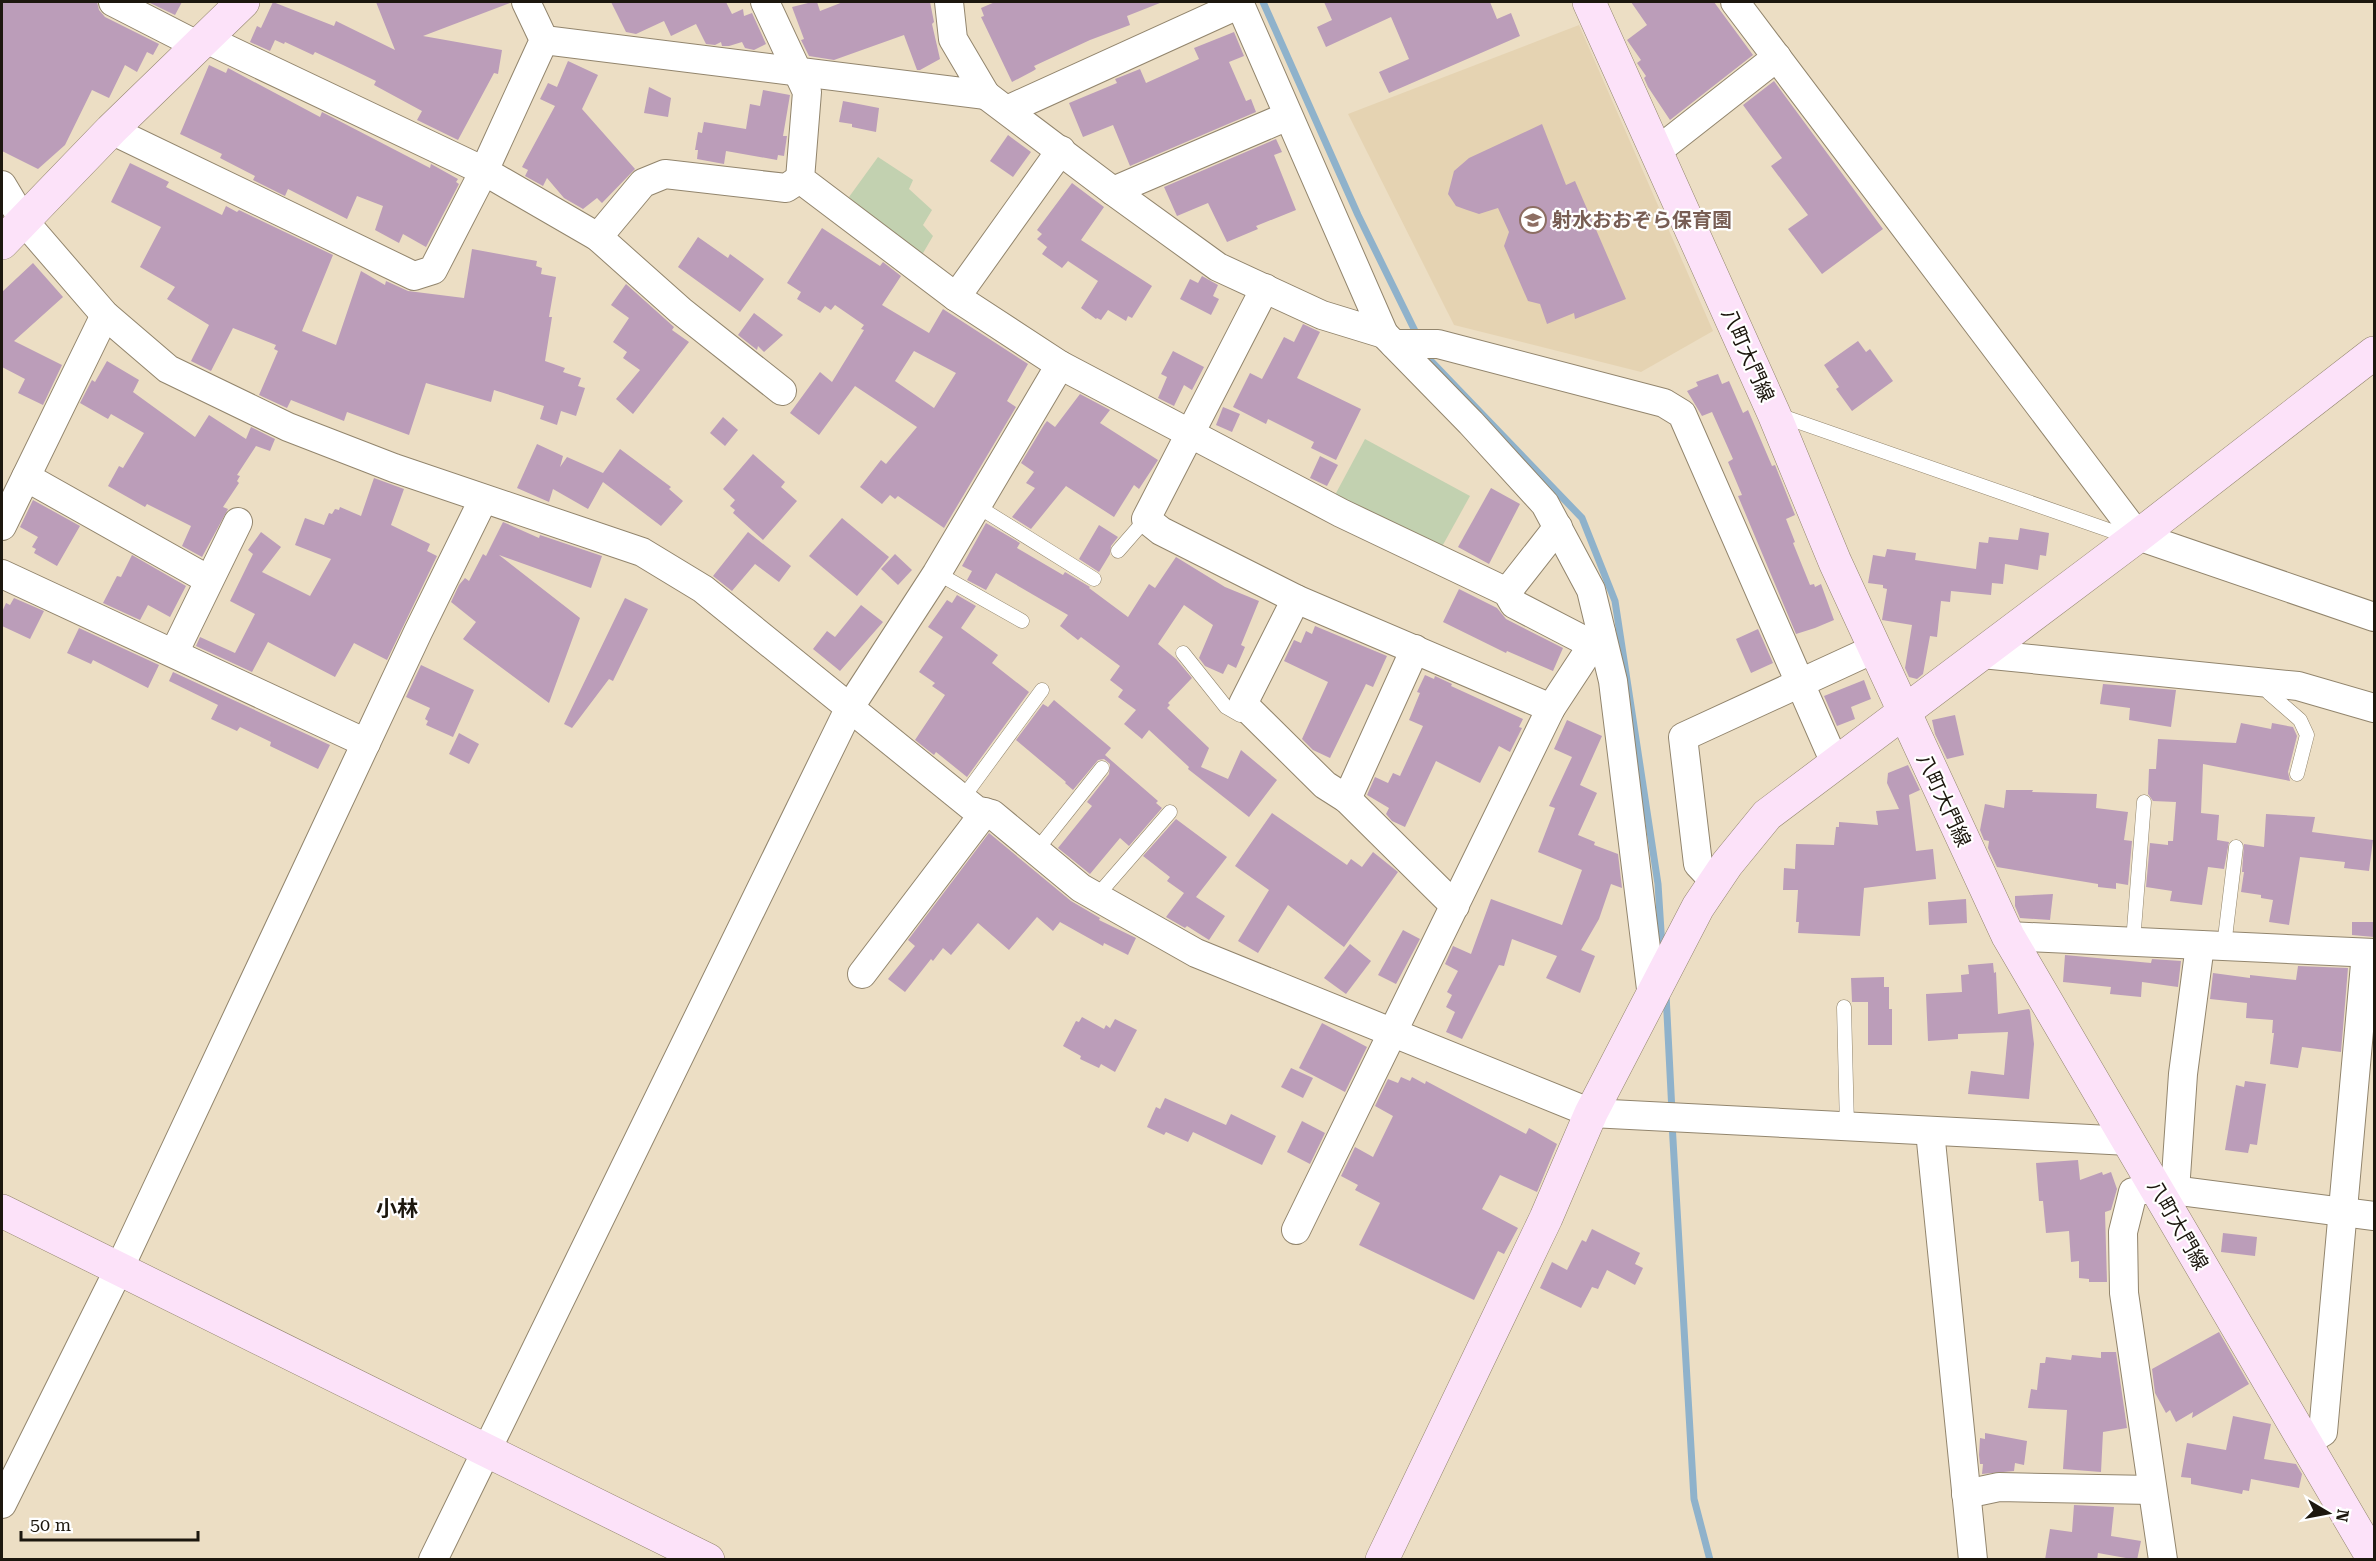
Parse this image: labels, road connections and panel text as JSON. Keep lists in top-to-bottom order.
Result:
{
  "streets": {
    "street": ["八町大門線"]
  },
  "districts": ["小林"],
  "places": {
    "school or university": ["射水おおぞら保育園"]
  },
  "scale_bar": "50 m",
  "north": "right"
}
